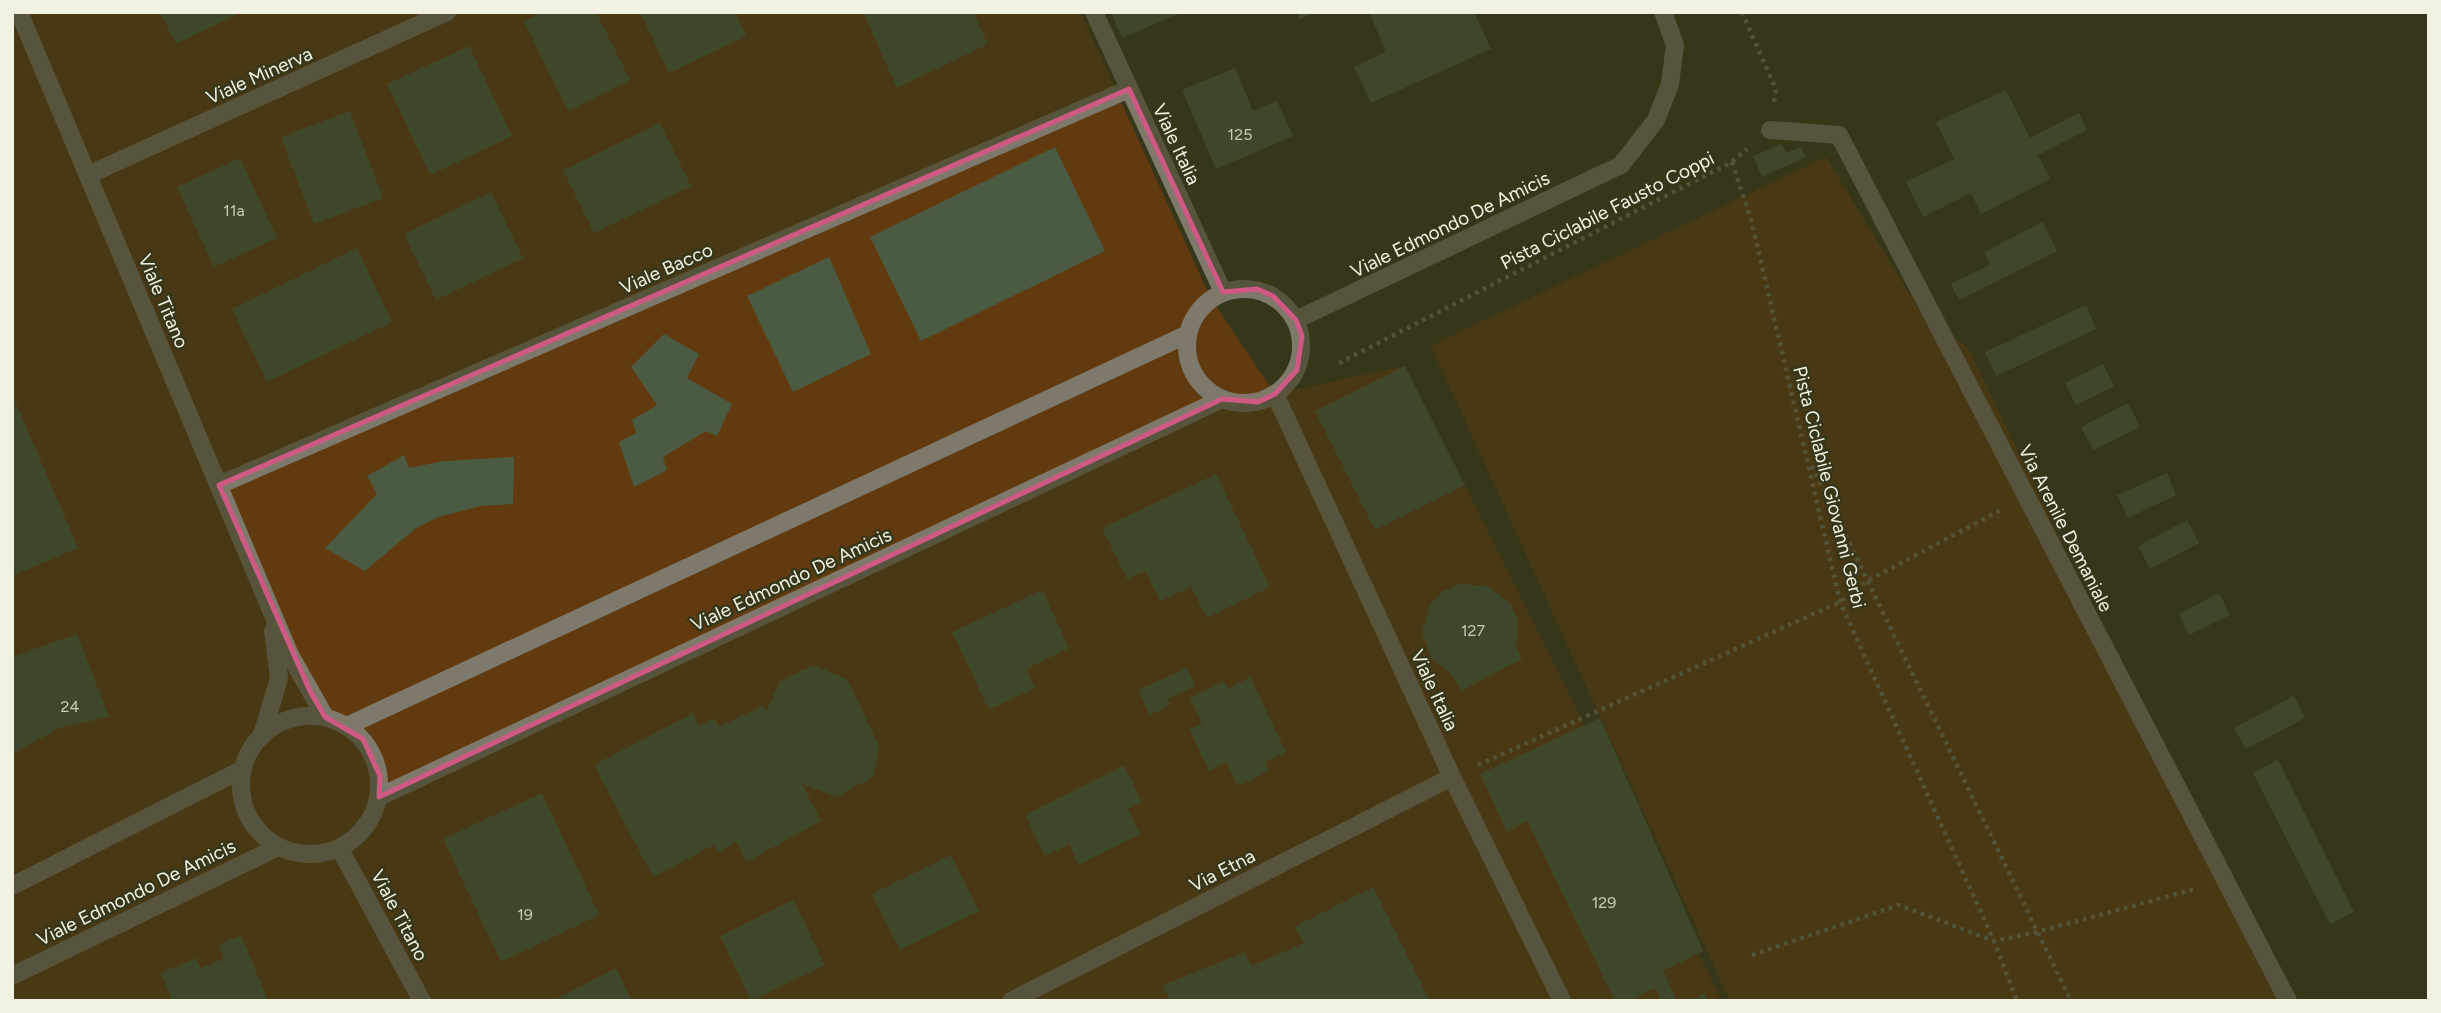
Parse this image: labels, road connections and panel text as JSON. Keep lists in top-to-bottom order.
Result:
{
  "streets": {
    "street": [
      "Viale Minerva",
      "Viale Italia",
      "Viale Edmondo De Amicis",
      "Viale Bacco",
      "Viale Titano",
      "Via Arenile Demaniale",
      "Via Etna"
    ],
    "path": ["Pista Ciclabile Fausto Coppi", "Pista Ciclabile Giovanni Gerbi"]
  },
  "crossings": [
    ["Viale Minerva", "Viale Titano"],
    ["Viale Italia", "Viale Edmondo De Amicis"],
    ["Viale Italia", "Viale Bacco"],
    ["Viale Italia", "Via Etna"],
    ["Pista Ciclabile Fausto Coppi", "Pista Ciclabile Giovanni Gerbi"],
    ["Pista Ciclabile Fausto Coppi", "Via Arenile Demaniale"],
    ["Viale Edmondo De Amicis", "Viale Titano"],
    ["Viale Bacco", "Viale Titano"]
  ],
  "house_numbers": [
    "125",
    "11a",
    "127",
    "24",
    "129",
    "19"
  ]
}
